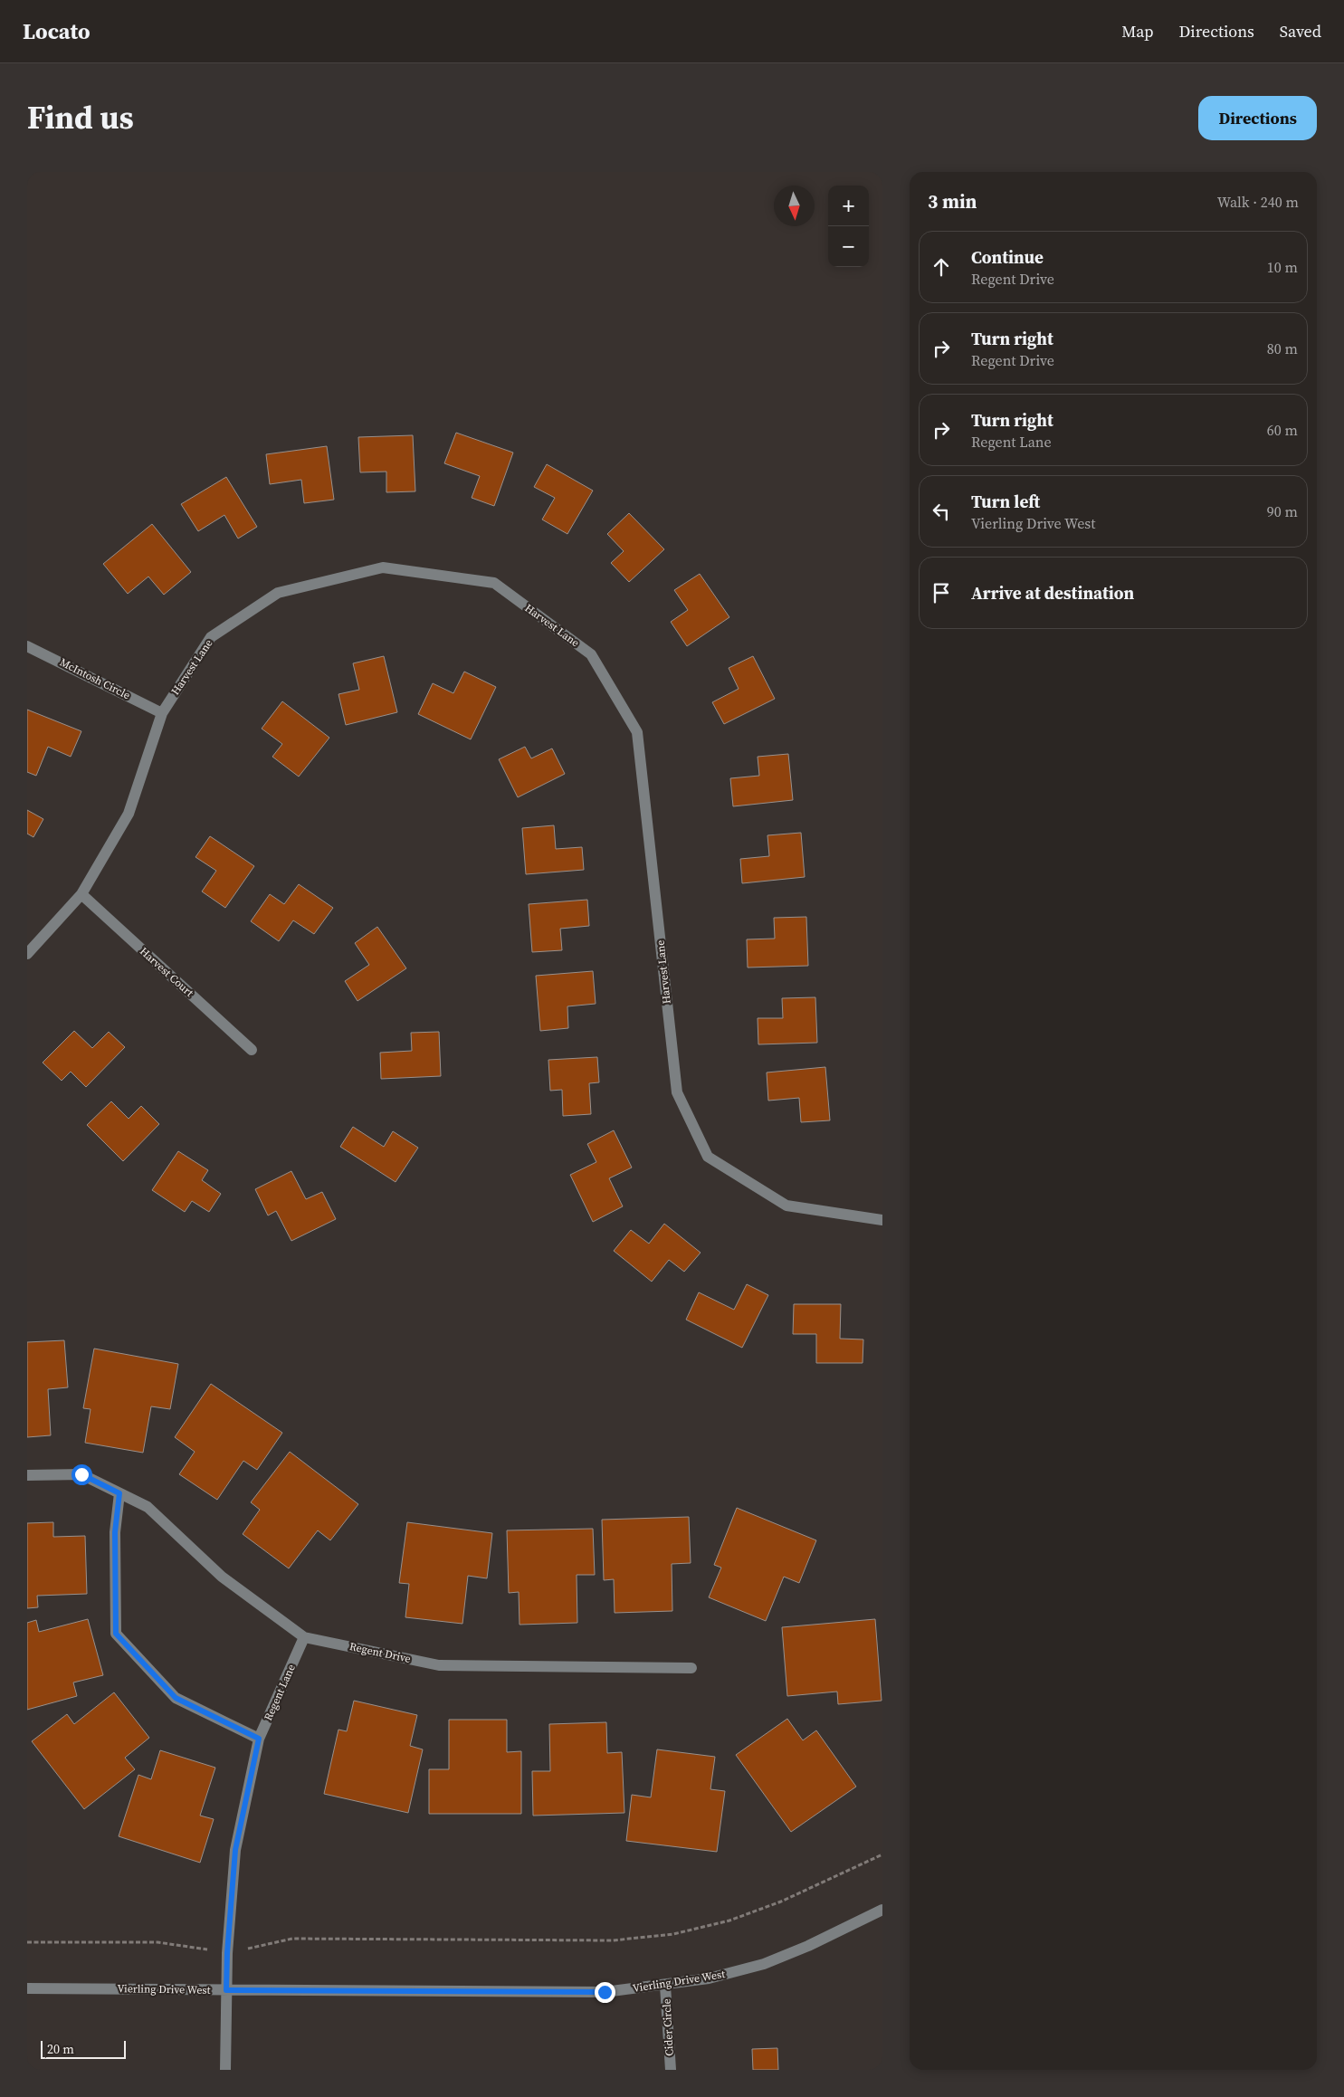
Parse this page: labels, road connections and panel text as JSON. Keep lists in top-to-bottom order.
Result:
{
  "streets": {
    "street": [
      "Harvest Lane",
      "McIntosh Circle",
      "Harvest Court",
      "Regent Drive",
      "Regent Lane",
      "Vierling Drive West",
      "Cider Circle"
    ]
  },
  "crossings": [
    ["Harvest Lane", "McIntosh Circle"],
    ["Harvest Lane", "Harvest Court"],
    ["Regent Drive", "Regent Lane"],
    ["Regent Lane", "Vierling Drive West"],
    ["Vierling Drive West", "Cider Circle"]
  ],
  "scale_bar": "20 m",
  "north": "bottom",
  "page": {
    "header": "Locato",
    "nav": ["Map", "Directions", "Saved"],
    "title": "Find us",
    "buttons": "Directions",
    "heading": ["3 min", "Walk · 240 m"],
    "map_buttons": ["+", "−"],
    "list": [
      ["Continue", "Regent Drive", "10 m"],
      ["Turn right", "Regent Drive", "80 m"],
      ["Turn right", "Regent Lane", "60 m"],
      ["Turn left", "Vierling Drive West", "90 m"],
      "Arrive at destination"
    ],
    "scale": "20 m"
  }
}
